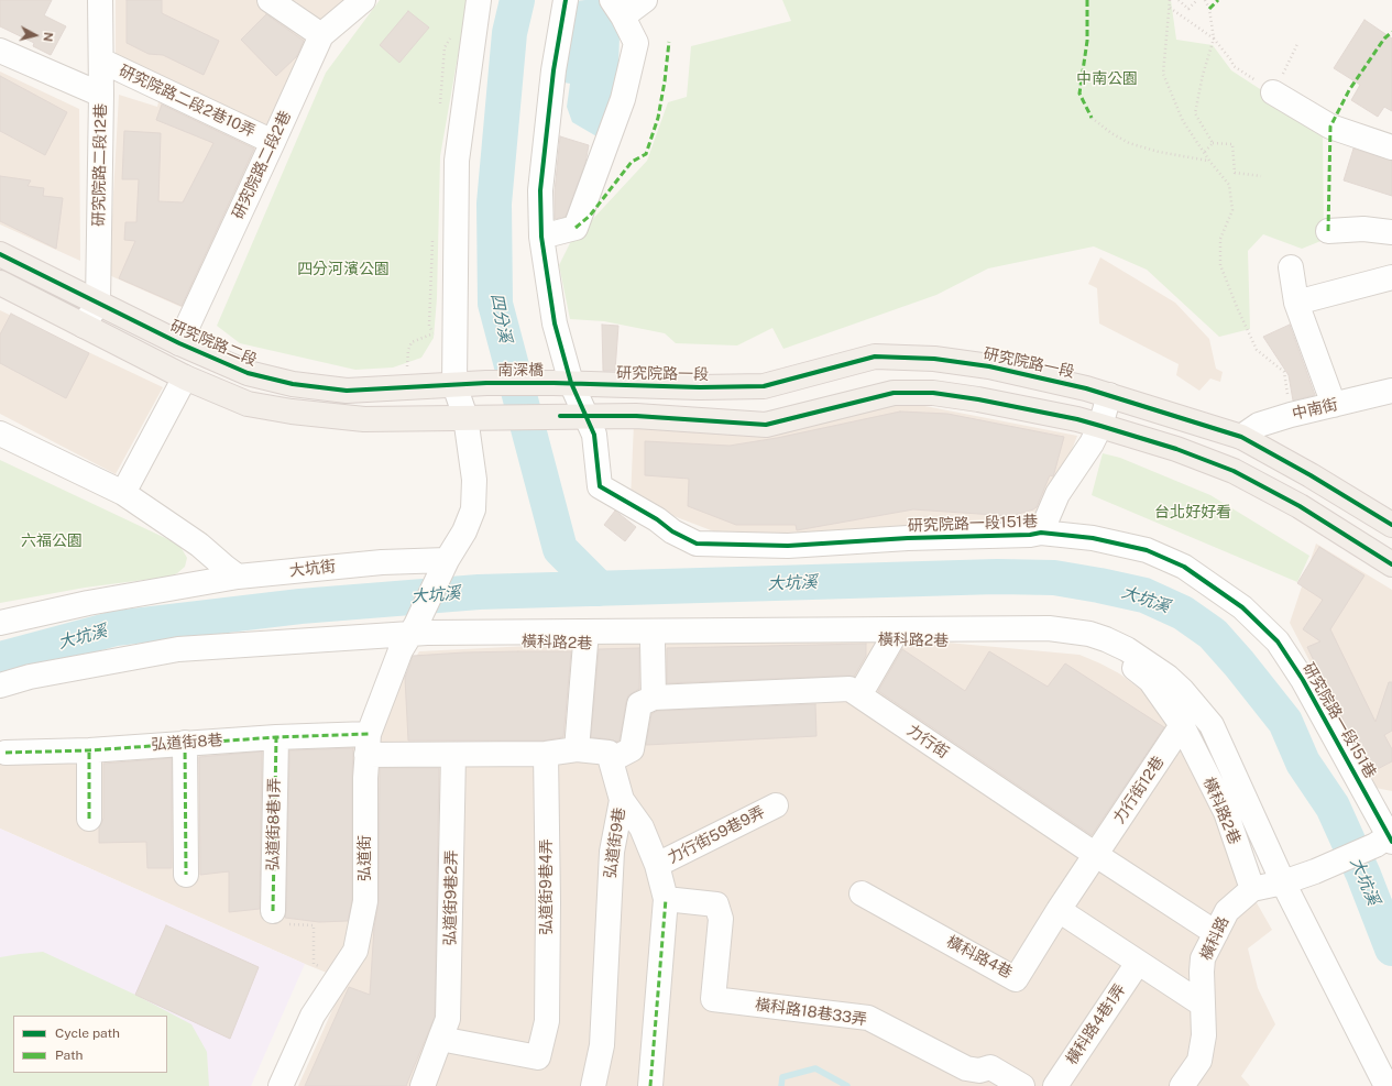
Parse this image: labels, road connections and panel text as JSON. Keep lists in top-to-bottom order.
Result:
{
  "streets": {
    "main road": ["研究院路二段", "研究院路一段", "南深橋"],
    "street": [
      "研究院路二段2巷10弄",
      "研究院路二段12巷",
      "研究院路二段2巷",
      "中南街",
      "研究院路一段151巷",
      "大坑街",
      "橫科路2巷",
      "力行街",
      "弘道街8巷",
      "力行街12巷",
      "弘道街8巷1弄",
      "力行街59巷9弄",
      "弘道街9巷",
      "弘道街",
      "弘道街9巷4弄",
      "弘道街9巷2弄",
      "橫科路",
      "橫科路4巷",
      "橫科路18巷33弄",
      "橫科路4巷1弄"
    ]
  },
  "crossings": [
    ["研究院路二段2巷10弄", "研究院路二段12巷"],
    ["研究院路二段2巷10弄", "研究院路二段2巷"],
    ["研究院路二段12巷", "研究院路二段"],
    ["研究院路二段2巷", "研究院路二段"],
    ["研究院路二段", "南深橋"],
    ["研究院路一段", "南深橋"],
    ["研究院路一段", "中南街"],
    ["研究院路一段151巷", "橫科路"],
    ["大坑街", "弘道街"],
    ["橫科路2巷", "力行街12巷"],
    ["橫科路2巷", "弘道街"],
    ["橫科路2巷", "橫科路"],
    ["力行街", "力行街12巷"],
    ["力行街", "橫科路"],
    ["弘道街8巷", "弘道街8巷1弄"],
    ["弘道街8巷", "弘道街"],
    ["力行街12巷", "橫科路4巷"],
    ["弘道街9巷4弄", "弘道街9巷2弄"]
  ],
  "water": ["四分溪", "大坑溪"],
  "parks": [
    "中南公園",
    "四分河濱公園",
    "台北好好看",
    "六福公園"
  ],
  "legend": ["Cycle path", "Path"],
  "north": "right"
}
